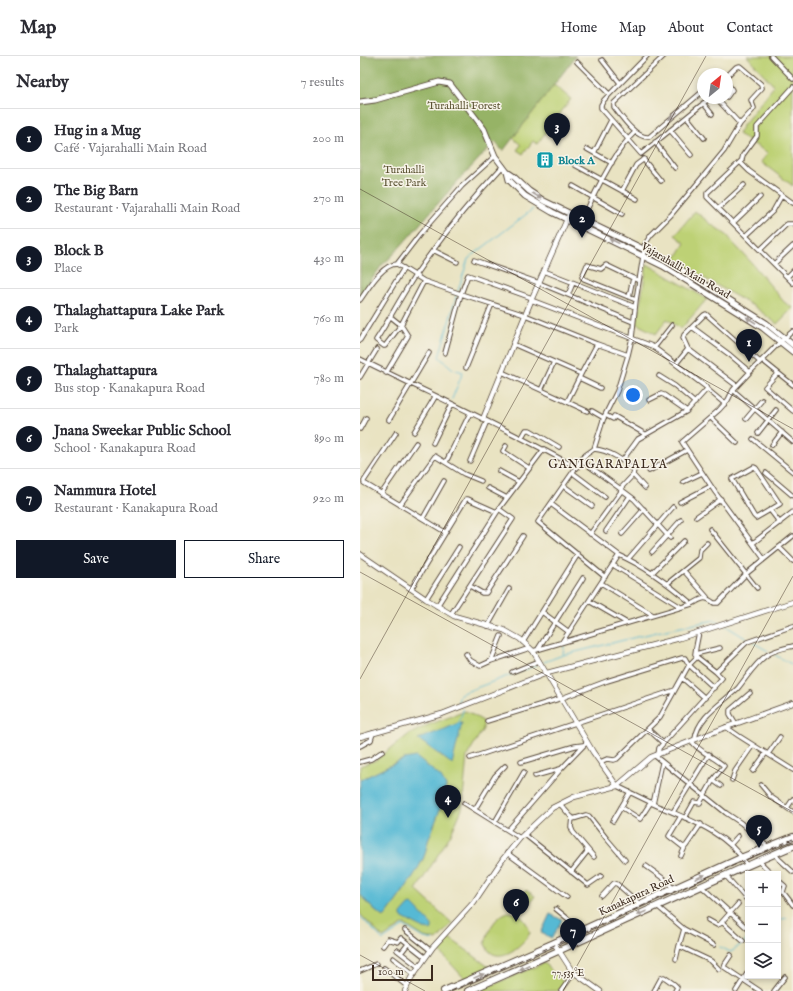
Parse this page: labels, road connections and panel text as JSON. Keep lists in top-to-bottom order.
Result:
{
  "streets": {
    "highway": ["Kanakapura Road"],
    "main road": ["Vajarahalli Main Road"]
  },
  "districts": ["GANIGARAPALYA"],
  "parks": ["Turahalli Forest", "Turahalli Tree Park"],
  "places": {
    "building": ["Block A"]
  },
  "scale_bar": "100 m",
  "north": "top right",
  "page": {
    "header": "Map",
    "nav": [
      "Home",
      "Map",
      "About",
      "Contact"
    ],
    "heading": ["Nearby", "7 results"],
    "list": [
      {
        "mark": "1",
        "name": "Hug in a Mug",
        "note": "Café · Vajarahalli Main Road",
        "value": "200 m"
      },
      {
        "mark": "2",
        "name": "The Big Barn",
        "note": "Restaurant · Vajarahalli Main Road",
        "value": "270 m"
      },
      {
        "mark": "3",
        "name": "Block B",
        "note": "Place",
        "value": "430 m"
      },
      {
        "mark": "4",
        "name": "Thalaghattapura Lake Park",
        "note": "Park",
        "value": "760 m"
      },
      {
        "mark": "5",
        "name": "Thalaghattapura",
        "note": "Bus stop · Kanakapura Road",
        "value": "780 m"
      },
      {
        "mark": "6",
        "name": "Jnana Sweekar Public School",
        "note": "School · Kanakapura Road",
        "value": "890 m"
      },
      {
        "mark": "7",
        "name": "Nammura Hotel",
        "note": "Restaurant · Kanakapura Road",
        "value": "920 m"
      }
    ],
    "pins": [
      "3",
      "2",
      "1",
      "4",
      "5",
      "6",
      "7"
    ],
    "buttons": ["Save", "Share"],
    "map_buttons": ["+", "−"],
    "scale": "100 m"
  },
  "coordinates": ["77.535°E"]
}
